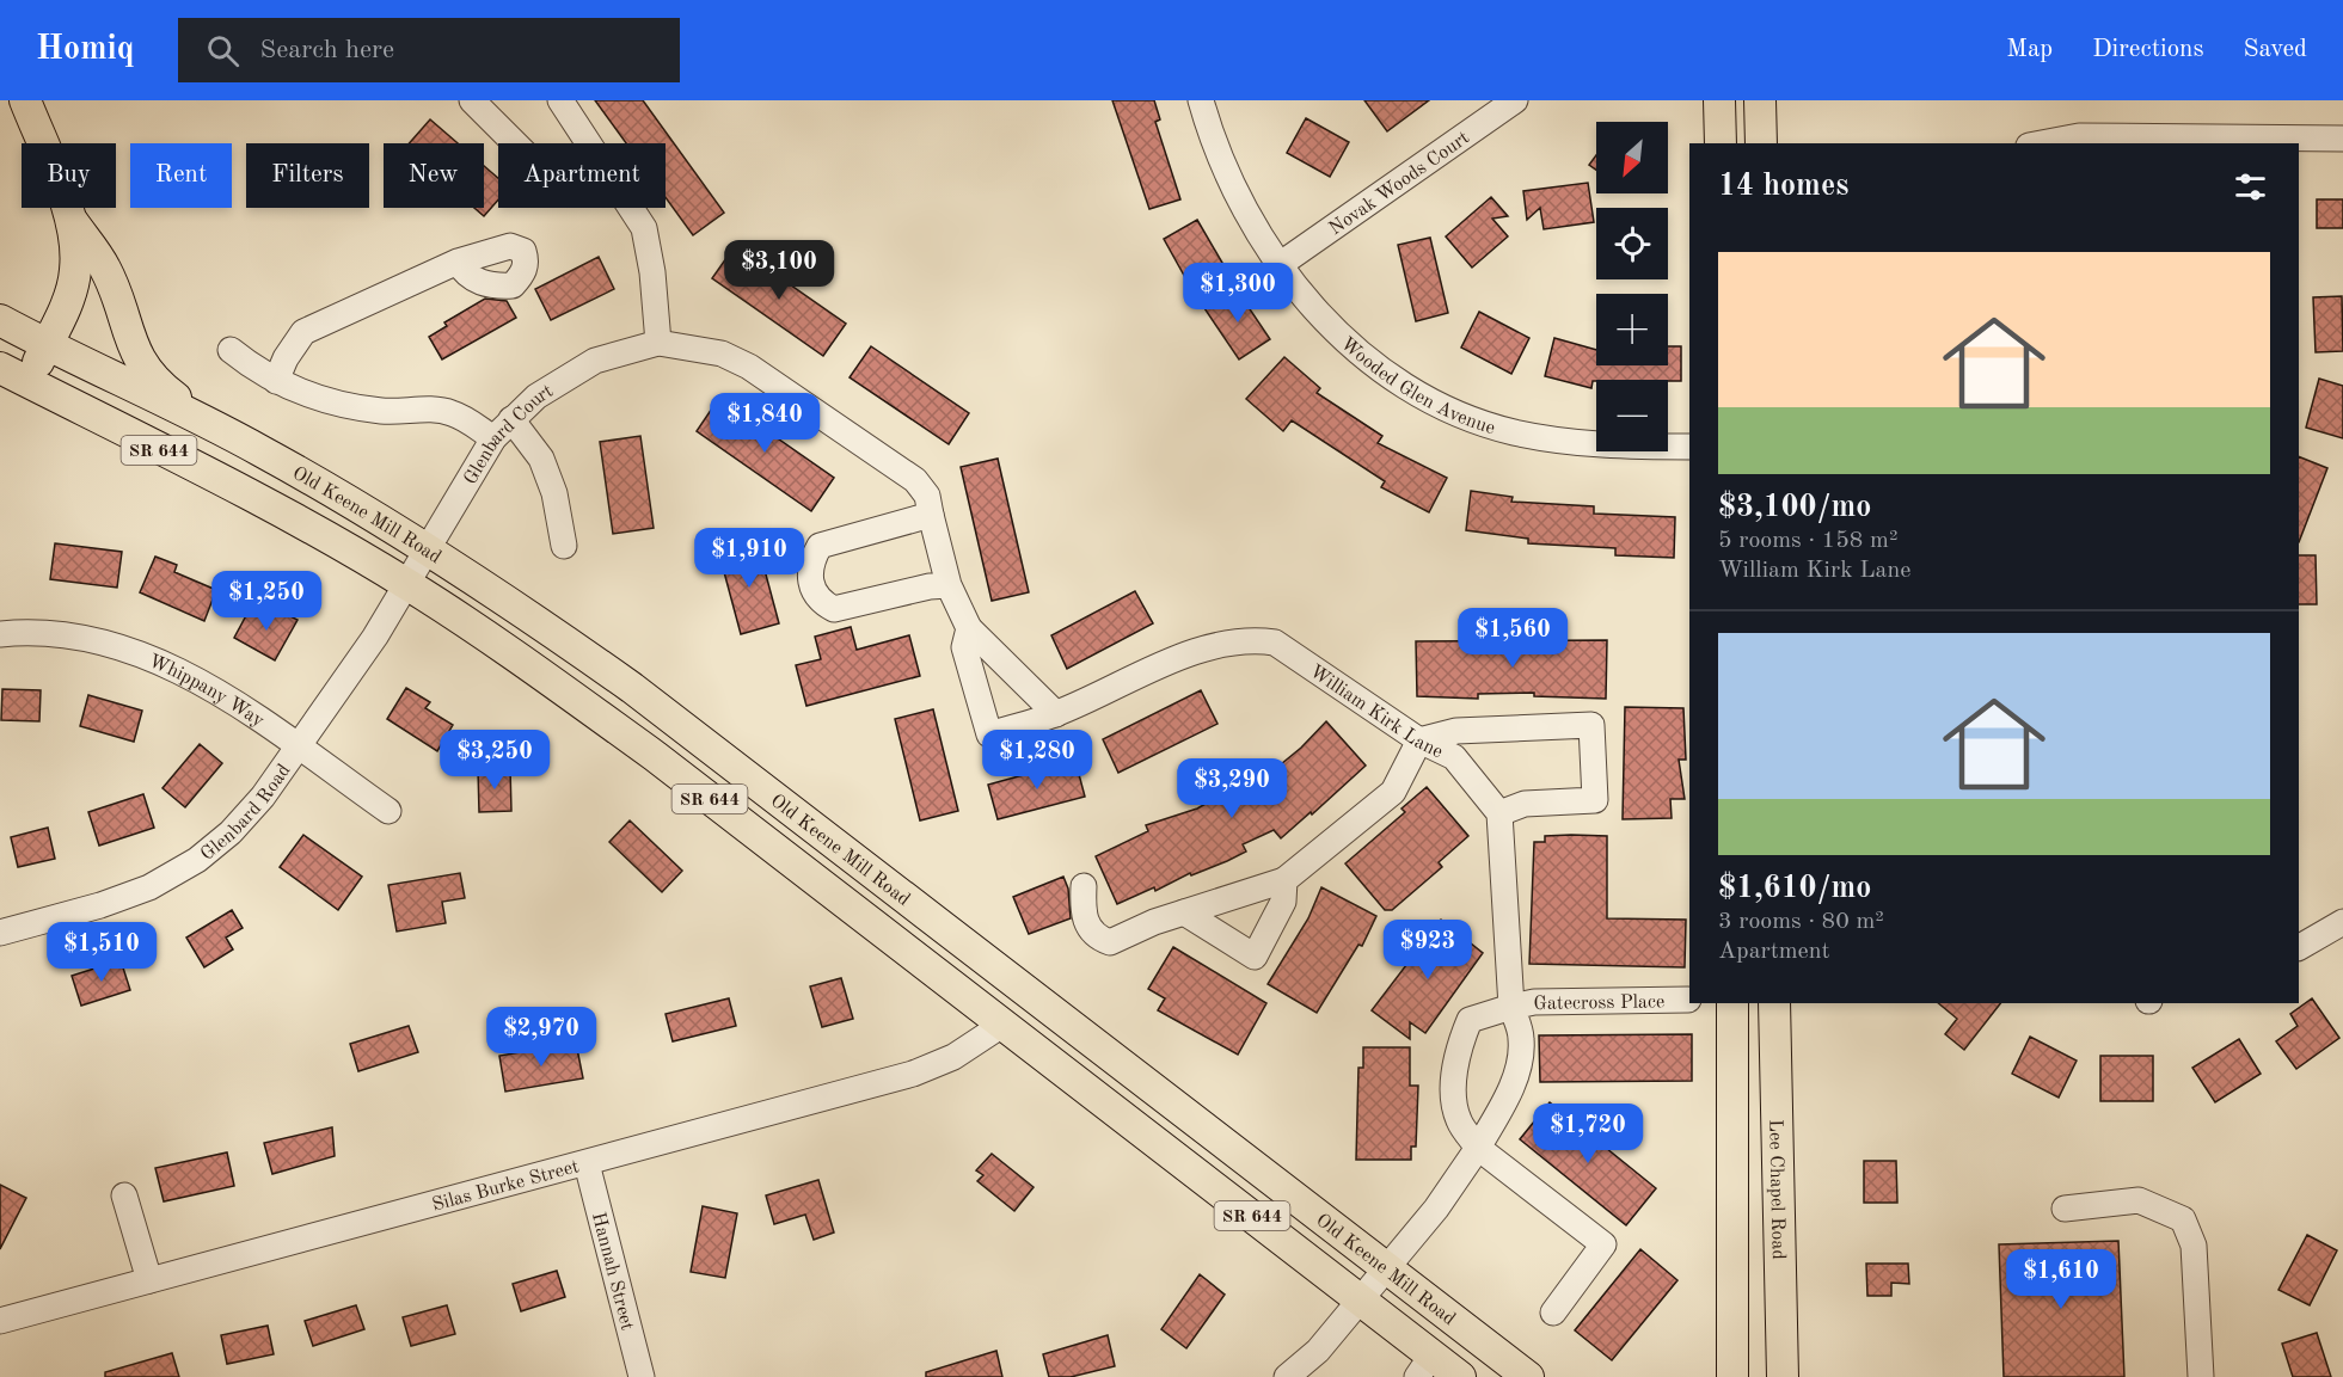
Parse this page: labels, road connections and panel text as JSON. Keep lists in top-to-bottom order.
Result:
{
  "streets": {
    "main road": ["SR 644", "Old Keene Mill Road", "Lee Chapel Road"],
    "street": [
      "Novak Woods Court",
      "Wooded Glen Avenue",
      "Glenbard Court",
      "Whippany Way",
      "William Kirk Lane",
      "Glenbard Road",
      "Gatecross Place",
      "Silas Burke Street",
      "Hannah Street"
    ]
  },
  "crossings": [
    ["Novak Woods Court", "Wooded Glen Avenue"],
    ["Glenbard Court", "Old Keene Mill Road"],
    ["Glenbard Court", "William Kirk Lane"],
    ["Glenbard Court", "Glenbard Road"],
    ["Old Keene Mill Road", "Glenbard Road"],
    ["Old Keene Mill Road", "Silas Burke Street"],
    ["Whippany Way", "Glenbard Road"],
    ["Silas Burke Street", "Hannah Street"]
  ],
  "north": "bottom left",
  "page": {
    "header": "Homiq",
    "search": "Search here",
    "nav": ["Map", "Directions", "Saved"],
    "map_buttons": ["+", "−"],
    "chip": [
      "Buy",
      "Rent",
      "Filters",
      "New",
      "Apartment"
    ],
    "heading": "14 homes",
    "list": [
      {
        "name": "$3,100/mo",
        "note": "5 rooms · 158 m² · William Kirk Lane"
      },
      {
        "name": "$1,610/mo",
        "note": "3 rooms · 80 m² · Apartment"
      }
    ],
    "price": [
      "$3,100",
      "$1,300",
      "$1,840",
      "$1,910",
      "$1,250",
      "$1,560",
      "$3,250",
      "$1,280",
      "$3,290",
      "$923",
      "$1,510",
      "$2,970",
      "$1,720",
      "$1,610"
    ]
  }
}
